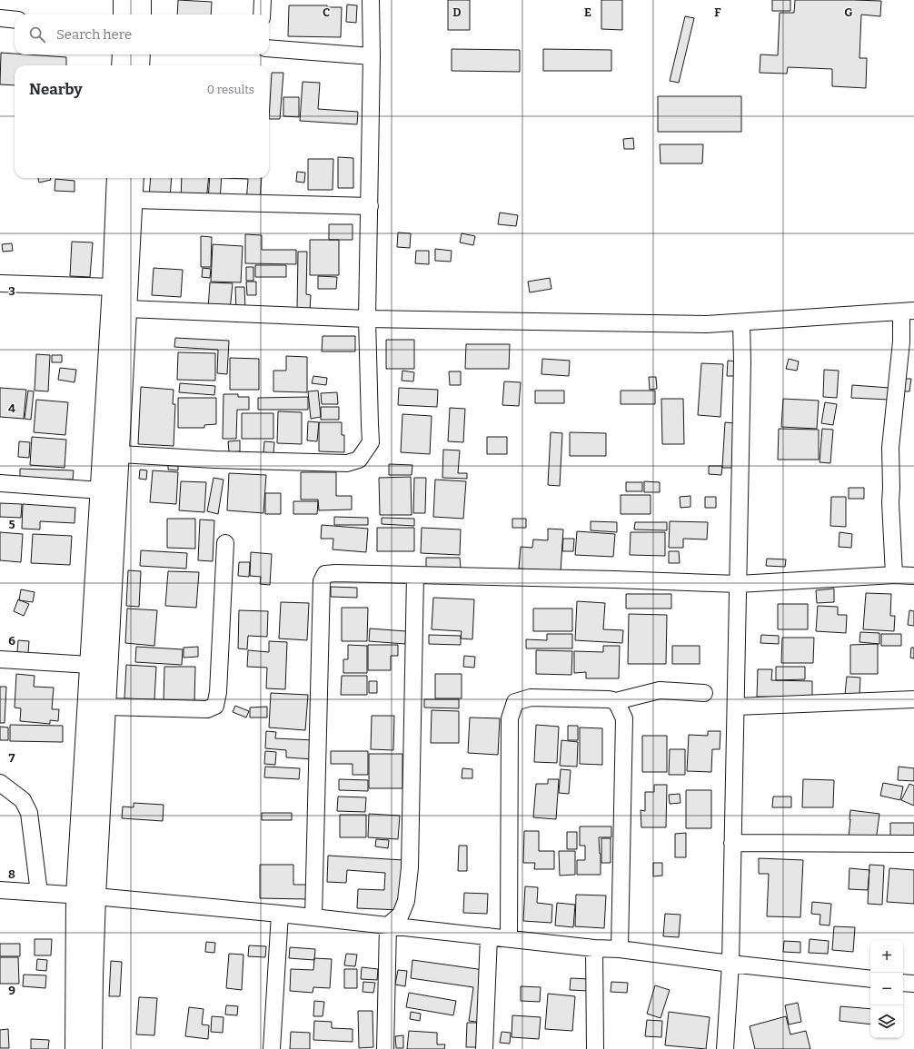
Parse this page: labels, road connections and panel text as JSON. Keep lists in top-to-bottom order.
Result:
{
  "page": {
    "search": "Search here",
    "heading": ["Nearby", "0 results"],
    "map_buttons": ["+", "−"]
  },
  "grid": {
    "columns": [
      "C",
      "D",
      "E",
      "F",
      "G"
    ],
    "rows": [
      "3",
      "4",
      "5",
      "6",
      "7",
      "8",
      "9"
    ]
  }
}
